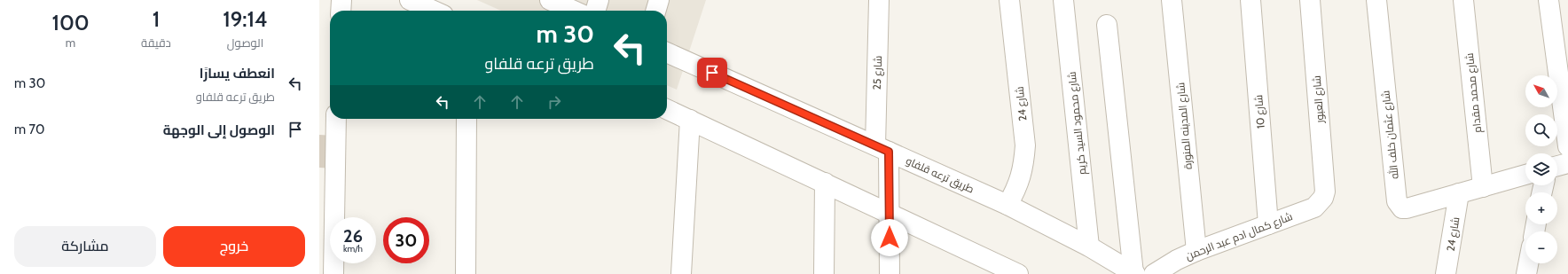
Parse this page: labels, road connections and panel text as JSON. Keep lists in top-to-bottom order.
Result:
{
  "streets": {
    "street": [
      "شارع 25",
      "شارع محمد مقدام",
      "شارع العبور",
      "شارع 24",
      "شارع 10",
      "شارع محمود السيد كريم",
      "شارع المدينه المنورة",
      "شارع عثمان خلف الله",
      "طريق ترعه قلفاو",
      "شارع كمال ادم عبد الرحمن"
    ]
  },
  "crossings": [
    ["شارع 25", "طريق ترعه قلفاو"],
    ["شارع العبور", "شارع كمال ادم عبد الرحمن"],
    ["شارع 24", "شارع عثمان خلف الله"],
    ["شارع 24", "طريق ترعه قلفاو"],
    ["شارع 10", "شارع كمال ادم عبد الرحمن"],
    ["شارع محمود السيد كريم", "طريق ترعه قلفاو"],
    ["شارع المدينه المنورة", "شارع كمال ادم عبد الرحمن"]
  ],
  "north": "top left",
  "page": {
    "eta": [
      "19:14",
      "الوصول",
      "1",
      "دقيقة",
      "100",
      "m"
    ],
    "turn": ["30 m", "طريق ترعه قلفاو"],
    "list": [
      {
        "name": "انعطف يسارًا",
        "note": "طريق ترعه قلفاو",
        "value": "30 m"
      },
      {
        "name": "الوصول إلى الوجهة",
        "value": "70 m"
      }
    ],
    "map_buttons": ["+", "−"],
    "speed": "26 km/h",
    "limit": "30",
    "buttons": ["خروج", "مشاركة"]
  }
}
